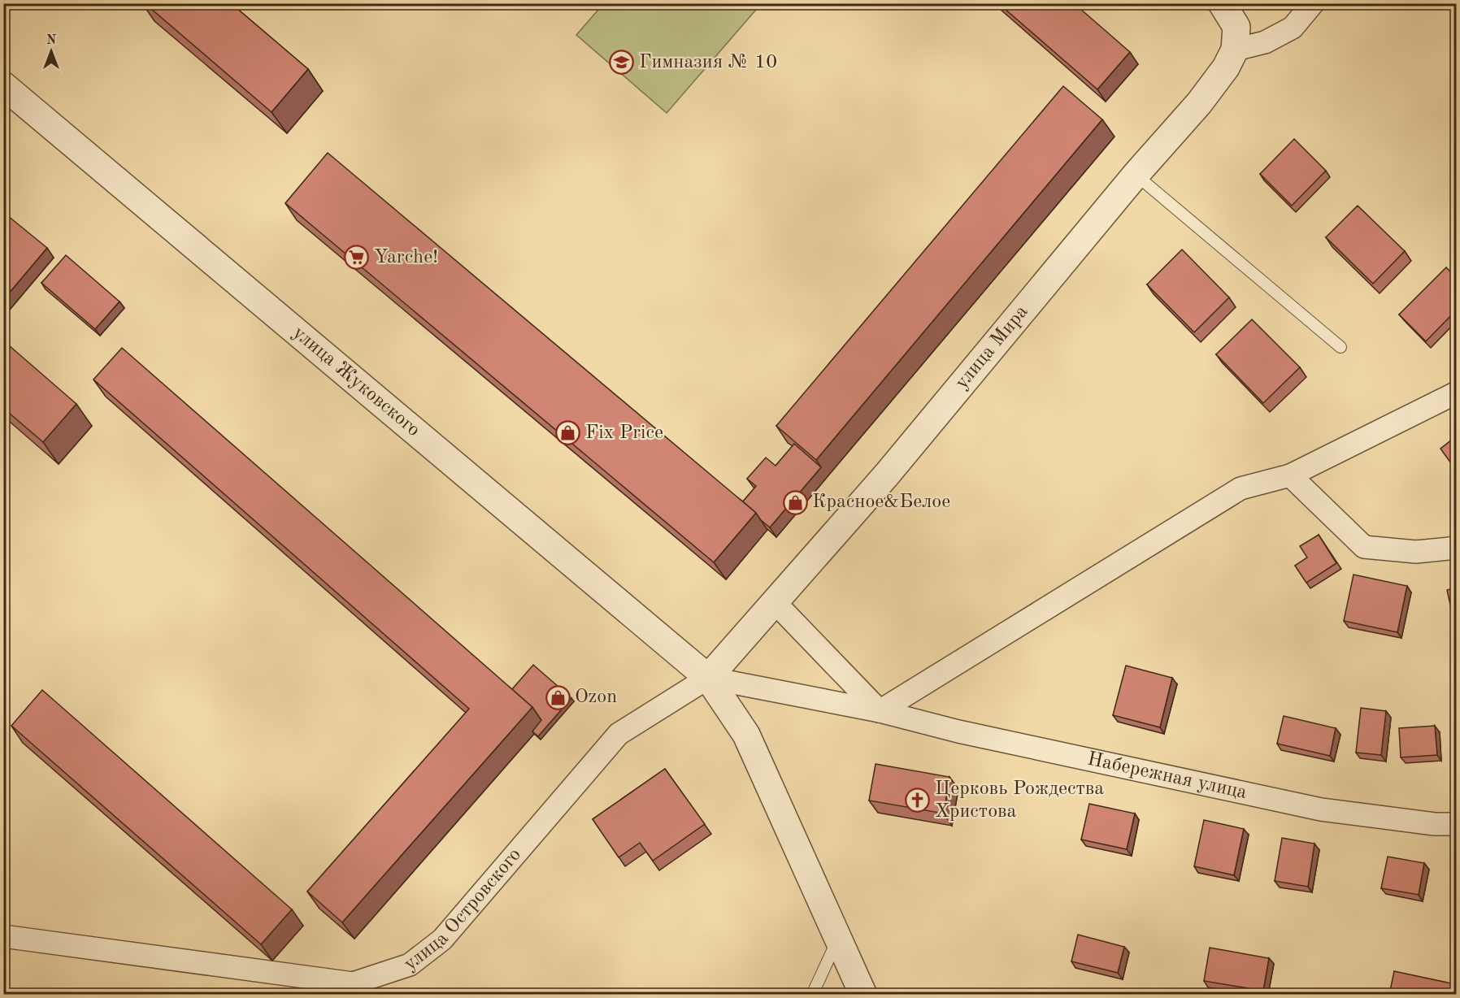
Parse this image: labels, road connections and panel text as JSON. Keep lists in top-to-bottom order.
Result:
{
  "streets": {
    "street": [
      "улица Мира",
      "улица Жуковского",
      "Набережная улица",
      "улица Островского"
    ]
  },
  "crossings": [
    ["улица Мира", "улица Жуковского"],
    ["улица Мира", "Набережная улица"],
    ["улица Мира", "улица Островского"],
    ["улица Жуковского", "Набережная улица"],
    ["улица Жуковского", "улица Островского"],
    ["Набережная улица", "улица Островского"]
  ],
  "places": {
    "school or university": ["Гимназия № 10"],
    "supermarket": ["Yarche!"],
    "shop": ["Fix Price", "Красное&Белое", "Ozon"],
    "church": ["Церковь Рождества Христова"]
  },
  "north": "top"
}
